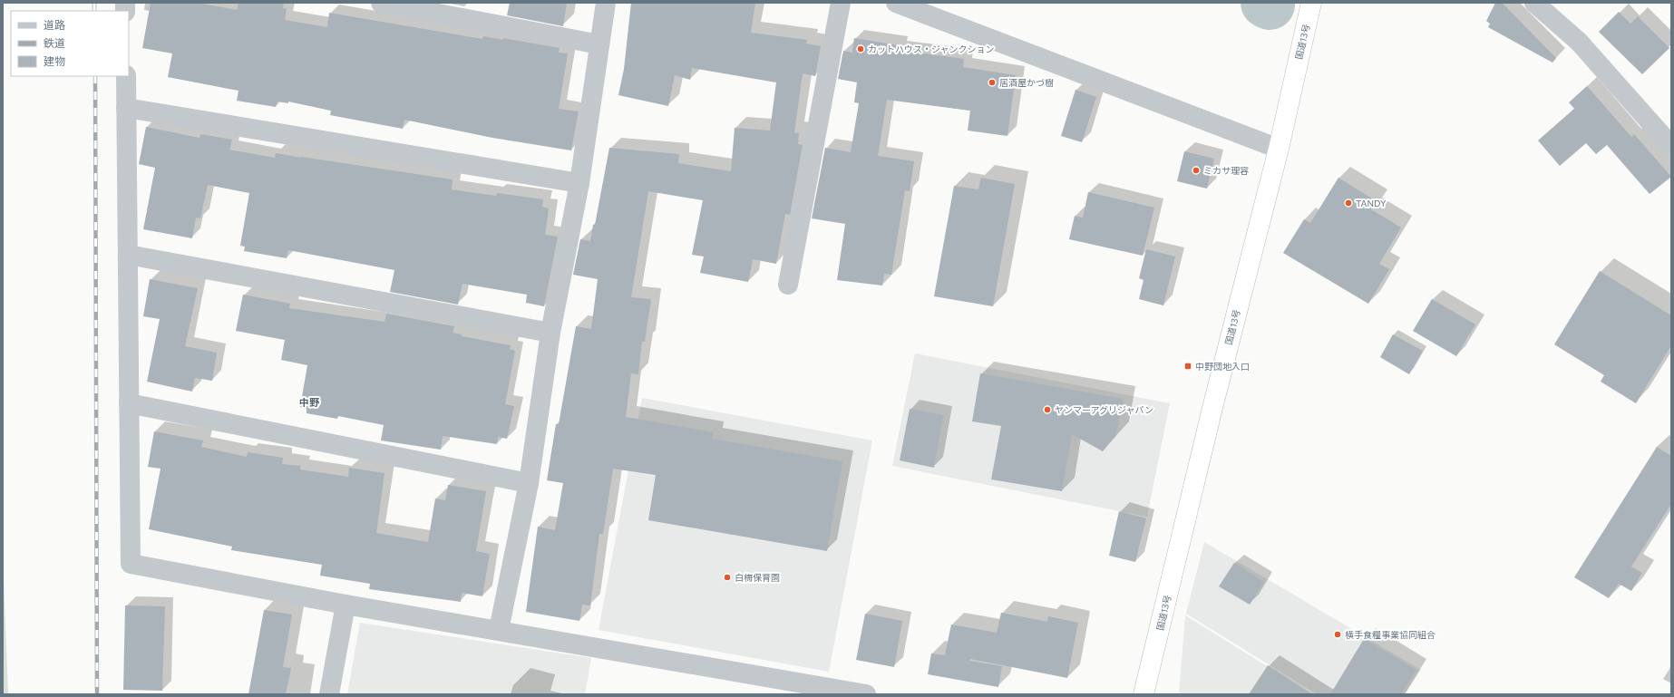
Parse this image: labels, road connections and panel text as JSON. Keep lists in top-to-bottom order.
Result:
{
  "streets": {
    "highway": ["国道13号"]
  },
  "districts": ["中野"],
  "places": {
    "other": [
      "カットハウス・ジャンクション",
      "居酒屋かづ樹",
      "ミカサ理容",
      "TANDY",
      "ヤンマーアグリジャパン",
      "白梅保育園",
      "横手食糧事業協同組合"
    ],
    "transit": ["中野団地入口"]
  },
  "legend": ["道路", "鉄道", "建物"]
}
